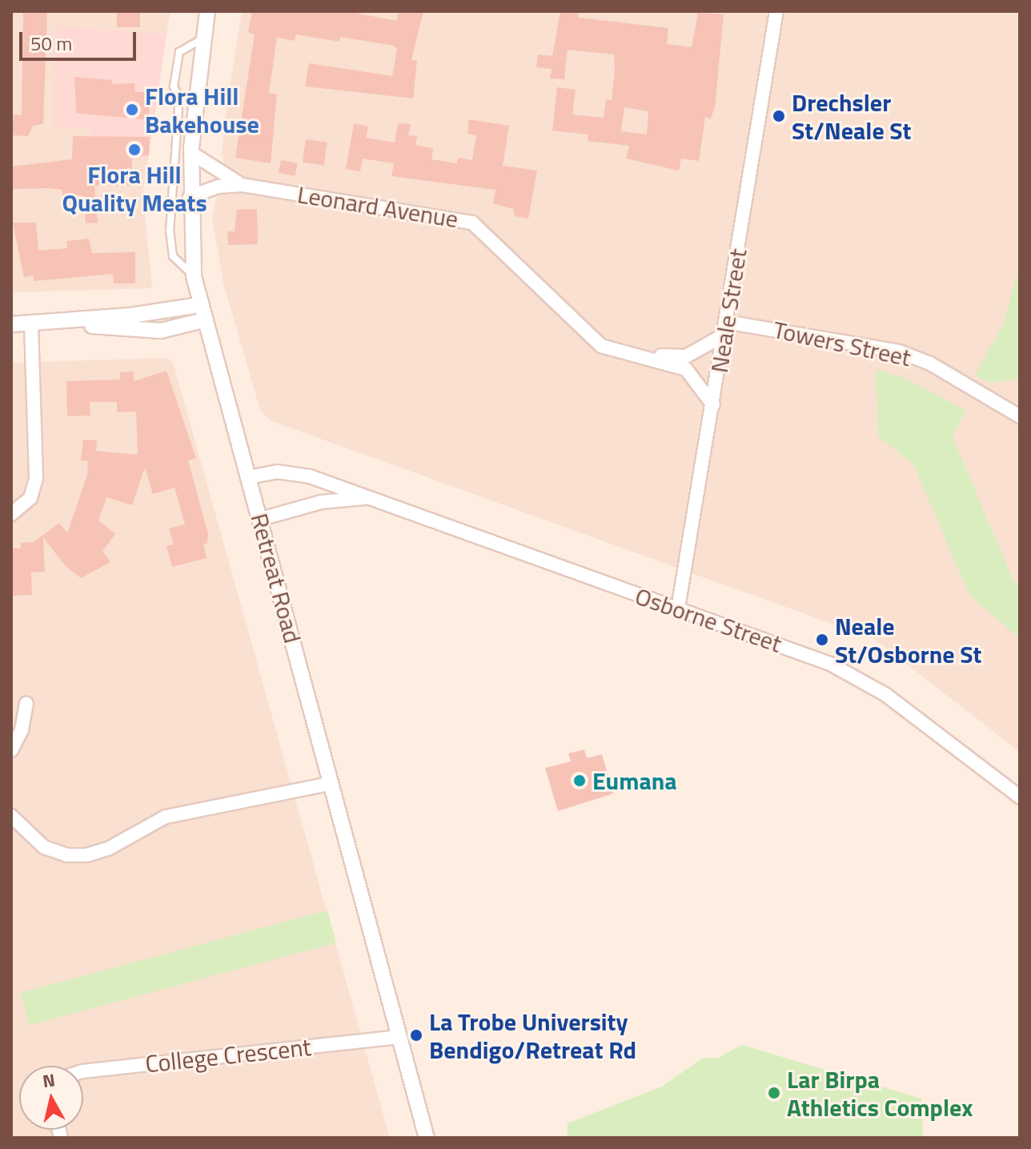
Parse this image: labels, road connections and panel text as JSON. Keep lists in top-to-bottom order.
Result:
{
  "streets": {
    "street": [
      "Leonard Avenue",
      "Neale Street",
      "Towers Street",
      "Retreat Road",
      "Osborne Street",
      "College Crescent"
    ]
  },
  "crossings": [
    ["Leonard Avenue", "Neale Street"],
    ["Leonard Avenue", "Towers Street"],
    ["Leonard Avenue", "Retreat Road"],
    ["Neale Street", "Towers Street"],
    ["Neale Street", "Osborne Street"],
    ["Retreat Road", "Osborne Street"],
    ["Retreat Road", "College Crescent"]
  ],
  "places": [
    "Flora Hill Bakehouse",
    "Drechsler St/Neale St",
    "Flora Hill Quality Meats",
    "Neale St/Osborne St",
    "Eumana",
    "La Trobe University Bendigo/Retreat Rd",
    "Lar Birpa Athletics Complex"
  ],
  "scale_bar": "50 m",
  "north": "top"
}
